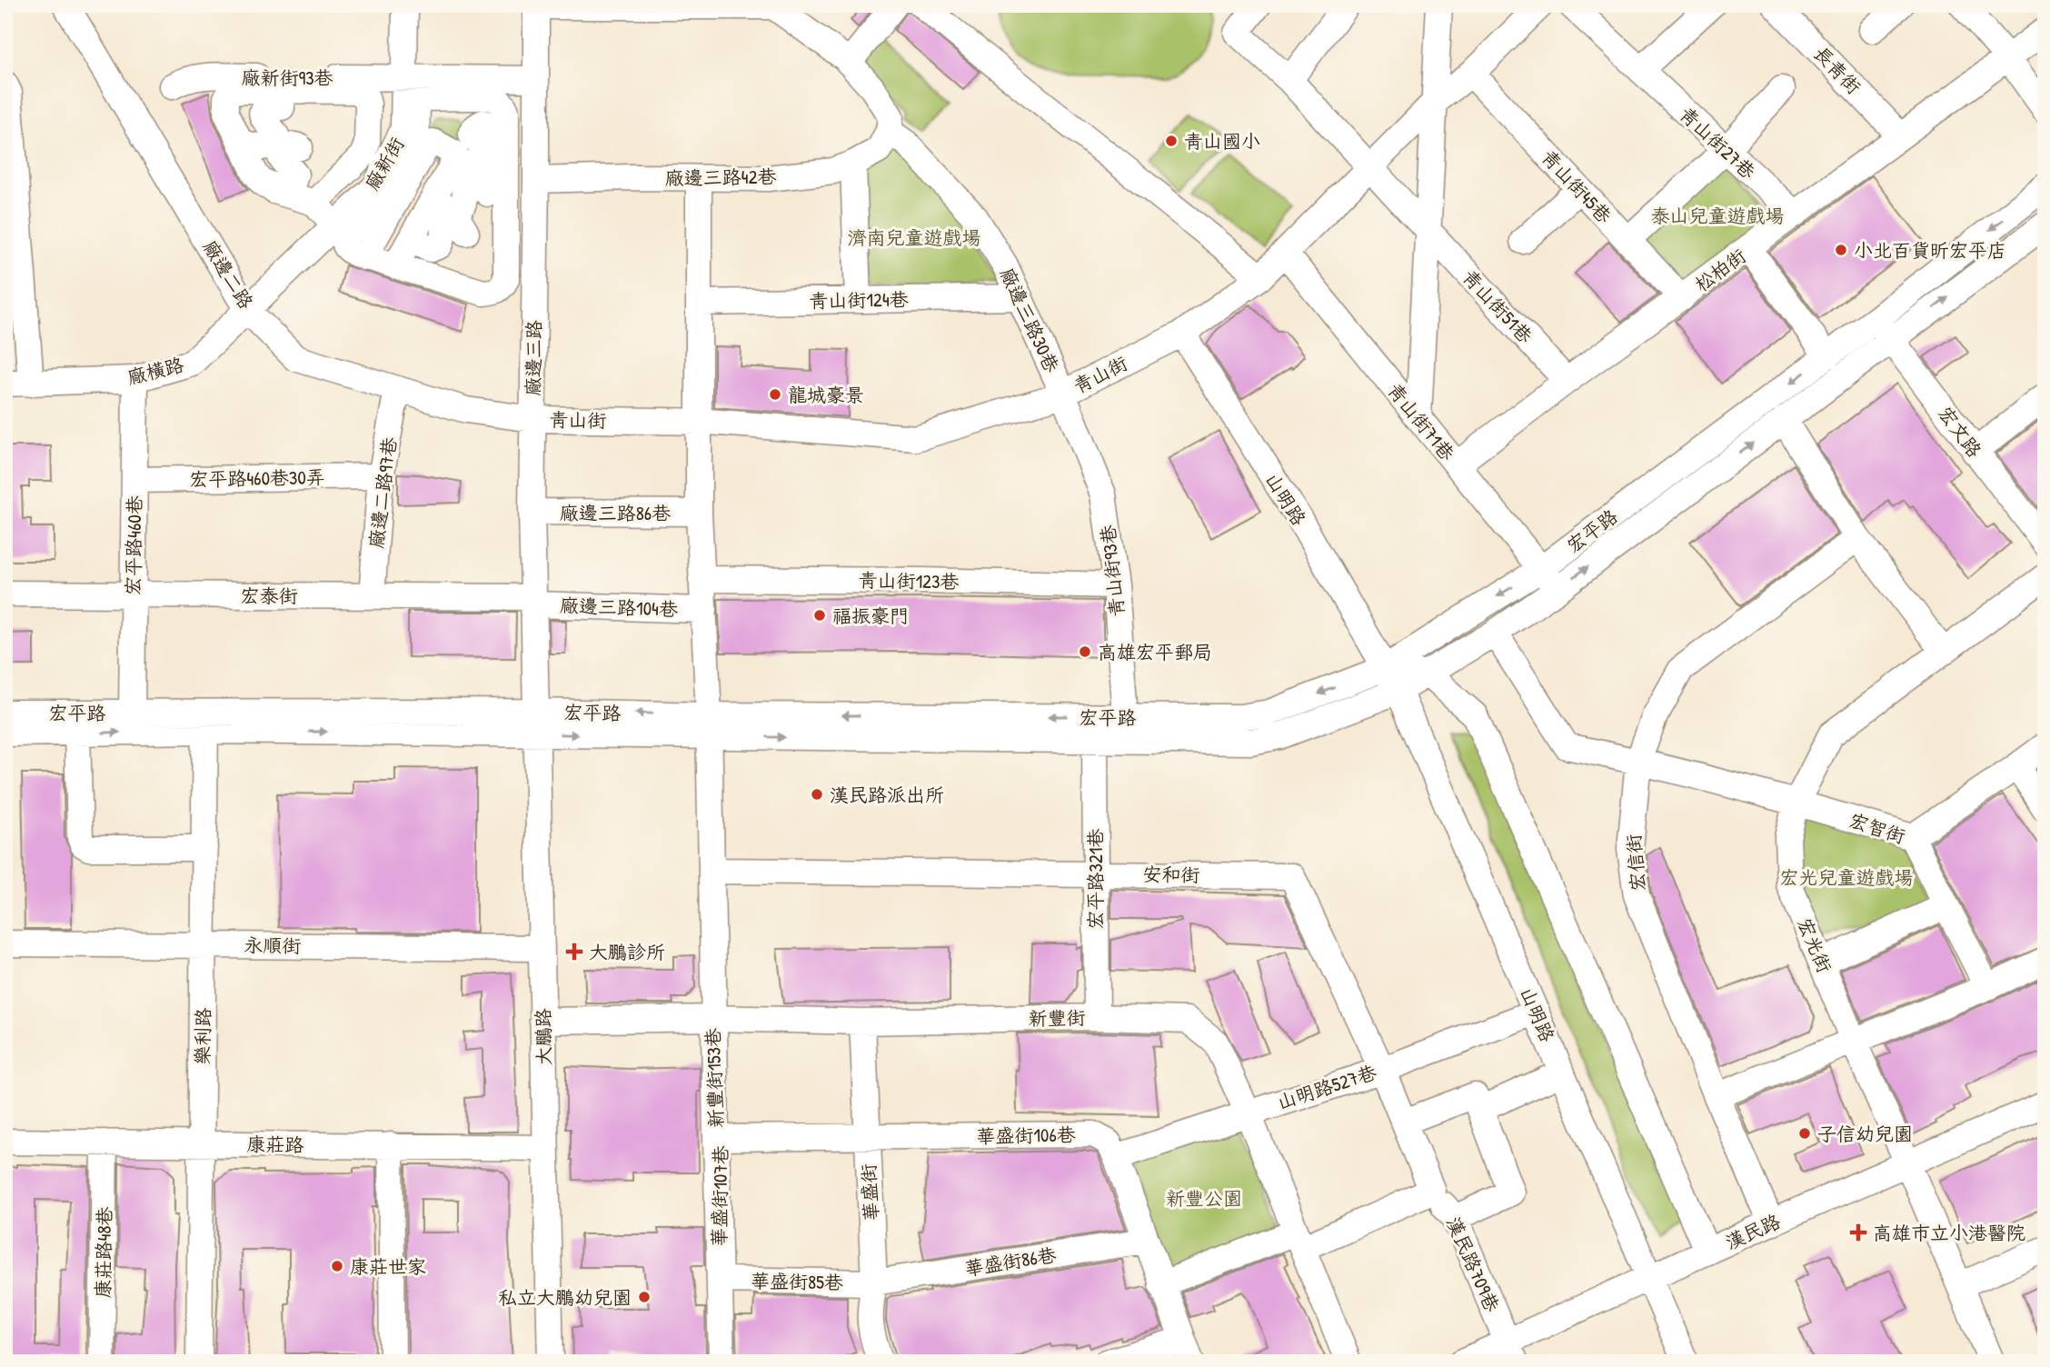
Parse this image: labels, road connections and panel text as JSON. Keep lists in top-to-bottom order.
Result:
{
  "streets": {
    "street": [
      "長青街",
      "廠新街93巷",
      "青山街27巷",
      "廠新街",
      "廠邊三路42巷",
      "青山街45巷",
      "松柏街",
      "廠邊二路",
      "青山街124巷",
      "青山街51巷",
      "廠邊三路30巷",
      "廠邊三路",
      "廠橫路",
      "青山街",
      "青山街71巷",
      "宏文路",
      "宏平路460巷30弄",
      "廠邊二路97巷",
      "山明路",
      "廠邊三路86巷",
      "宏平路",
      "宏平路460巷",
      "青山街93巷",
      "青山街123巷",
      "宏泰街",
      "廠邊三路104巷",
      "宏智街",
      "宏信街",
      "安和街",
      "宏平路321巷",
      "永順街",
      "宏光街",
      "新豐街",
      "樂利路",
      "大鵬路",
      "新豐街153巷",
      "山明路527巷",
      "華盛街106巷",
      "康莊路",
      "華盛街",
      "華盛街107巷",
      "漢民路",
      "康莊路48巷",
      "華盛街86巷",
      "漢民路709巷",
      "華盛街85巷"
    ]
  },
  "crossings": [
    ["長青街", "松柏街"],
    ["廠新街93巷", "廠新街"],
    ["廠新街93巷", "廠邊三路"],
    ["青山街27巷", "松柏街"],
    ["廠新街", "廠邊二路"],
    ["廠新街", "廠橫路"],
    ["廠邊三路42巷", "廠邊三路30巷"],
    ["廠邊三路42巷", "廠邊三路"],
    ["青山街45巷", "松柏街"],
    ["青山街45巷", "青山街"],
    ["松柏街", "青山街51巷"],
    ["松柏街", "青山街71巷"],
    ["廠邊二路", "廠邊三路"],
    ["廠邊二路", "廠橫路"],
    ["廠邊二路", "青山街"],
    ["廠邊二路", "廠邊二路97巷"],
    ["青山街124巷", "廠邊三路30巷"],
    ["青山街51巷", "青山街"],
    ["廠邊三路30巷", "青山街"],
    ["廠邊三路30巷", "青山街93巷"],
    ["廠邊三路", "青山街"],
    ["廠邊三路", "廠邊三路86巷"],
    ["廠邊三路", "宏平路"],
    ["廠邊三路", "宏泰街"],
    ["廠邊三路", "廠邊三路104巷"],
    ["廠邊三路", "大鵬路"],
    ["廠橫路", "宏平路460巷"],
    ["青山街", "青山街71巷"],
    ["青山街", "山明路"],
    ["青山街", "青山街93巷"],
    ["青山街71巷", "宏平路"],
    ["宏文路", "宏平路"],
    ["宏平路460巷30弄", "廠邊二路97巷"],
    ["宏平路460巷30弄", "宏平路460巷"],
    ["廠邊二路97巷", "宏泰街"],
    ["山明路", "宏平路"],
    ["山明路", "山明路527巷"],
    ["山明路", "漢民路"],
    ["宏平路", "宏平路460巷"],
    ["宏平路", "青山街93巷"],
    ["宏平路", "宏智街"],
    ["宏平路", "宏平路321巷"],
    ["宏平路", "樂利路"],
    ["宏平路", "大鵬路"],
    ["宏平路460巷", "宏泰街"],
    ["青山街93巷", "青山街123巷"],
    ["宏泰街", "廠邊三路104巷"],
    ["宏智街", "宏信街"],
    ["宏智街", "宏光街"],
    ["宏信街", "漢民路"],
    ["安和街", "宏平路321巷"],
    ["安和街", "山明路527巷"],
    ["安和街", "漢民路709巷"],
    ["宏平路321巷", "新豐街"],
    ["永順街", "樂利路"],
    ["永順街", "大鵬路"],
    ["宏光街", "漢民路"],
    ["新豐街", "大鵬路"],
    ["新豐街", "新豐街153巷"],
    ["新豐街", "山明路527巷"],
    ["新豐街", "華盛街"],
    ["樂利路", "康莊路"],
    ["大鵬路", "康莊路"],
    ["新豐街153巷", "華盛街107巷"],
    ["山明路527巷", "華盛街106巷"],
    ["華盛街106巷", "華盛街"],
    ["華盛街106巷", "華盛街107巷"],
    ["華盛街106巷", "華盛街86巷"],
    ["康莊路", "康莊路48巷"],
    ["華盛街", "華盛街107巷"],
    ["華盛街", "華盛街86巷"],
    ["華盛街", "華盛街85巷"],
    ["華盛街107巷", "華盛街85巷"],
    ["漢民路", "漢民路709巷"],
    ["華盛街86巷", "華盛街85巷"]
  ],
  "parks": [
    "泰山兒童遊戲場",
    "濟南兒童遊戲場",
    "宏光兒童遊戲場",
    "新豐公園"
  ],
  "places": {
    "other": [
      "青山國小",
      "小北百貨昕宏平店",
      "龍城豪景",
      "福振豪門",
      "高雄宏平郵局",
      "漢民路派出所",
      "子信幼兒園",
      "康莊世家",
      "私立大鵬幼兒園"
    ],
    "health": ["大鵬診所", "高雄市立小港醫院"]
  }
}
